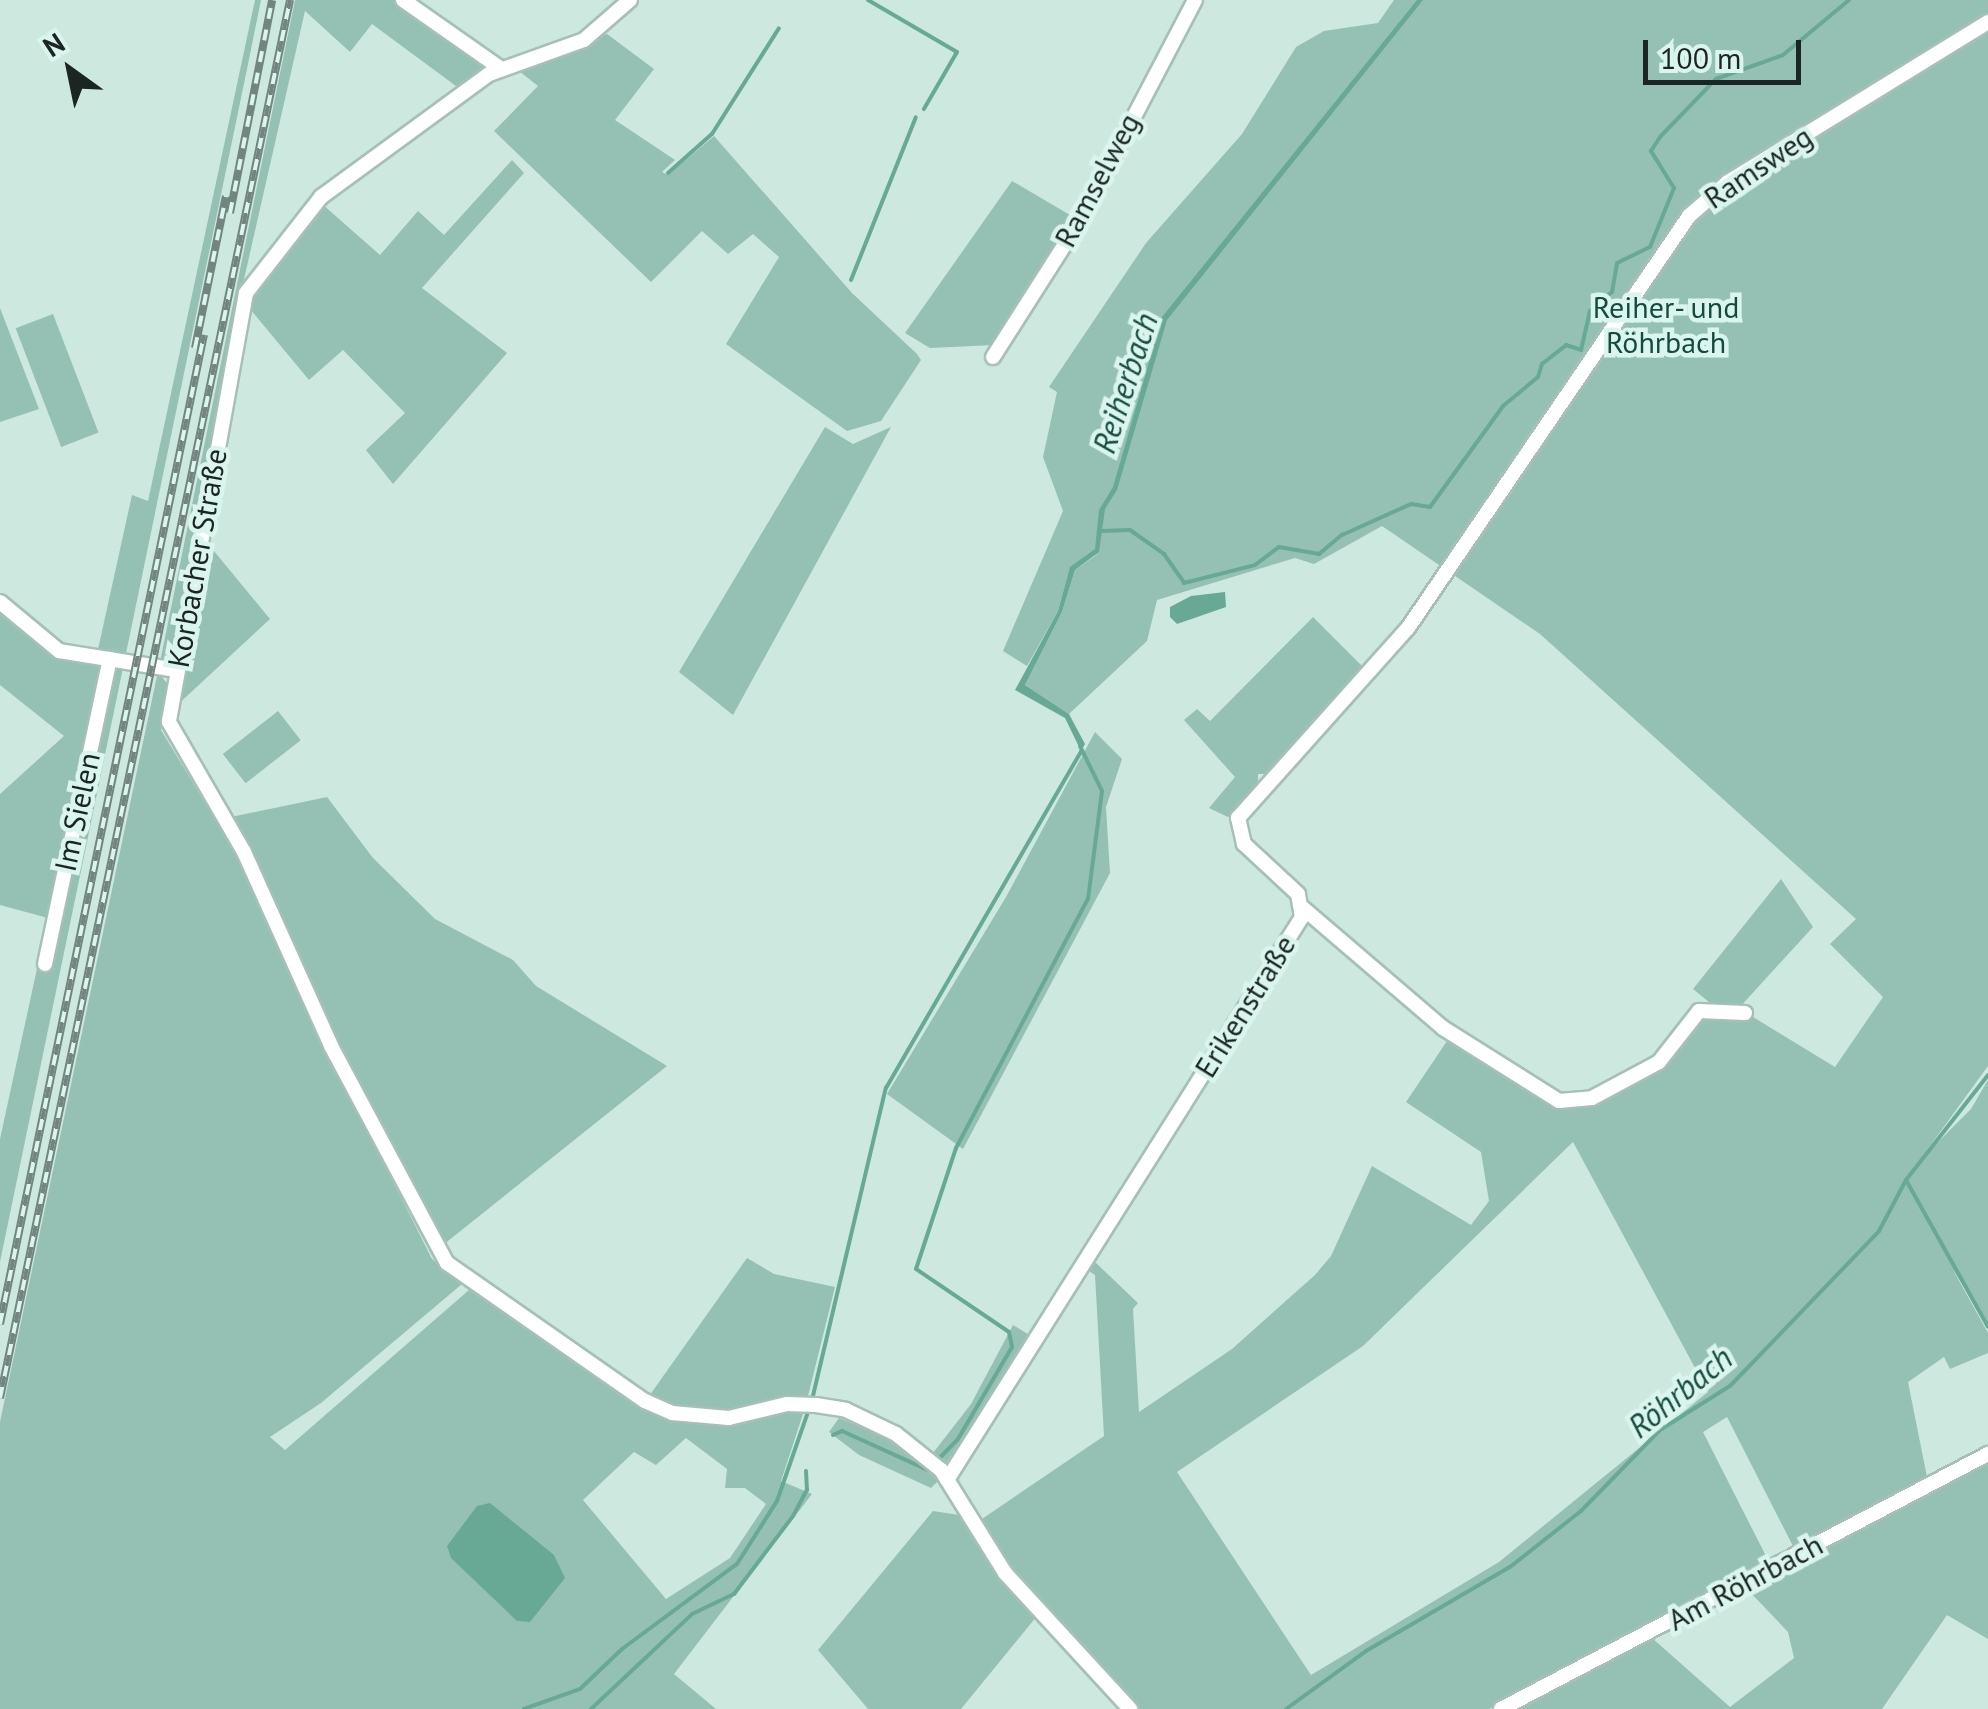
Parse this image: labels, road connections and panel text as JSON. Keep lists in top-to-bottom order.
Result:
{
  "streets": {
    "street": [
      "Ramsweg",
      "Ramselweg",
      "Korbacher Straße",
      "Im Sielen",
      "Erikenstraße",
      "Am Röhrbach"
    ]
  },
  "crossings": [
    ["Ramsweg", "Erikenstraße"],
    ["Korbacher Straße", "Erikenstraße"]
  ],
  "water": ["Reiherbach", "Röhrbach"],
  "parks": ["Reiher- und Röhrbach"],
  "scale_bar": "100 m",
  "north": "top left"
}
